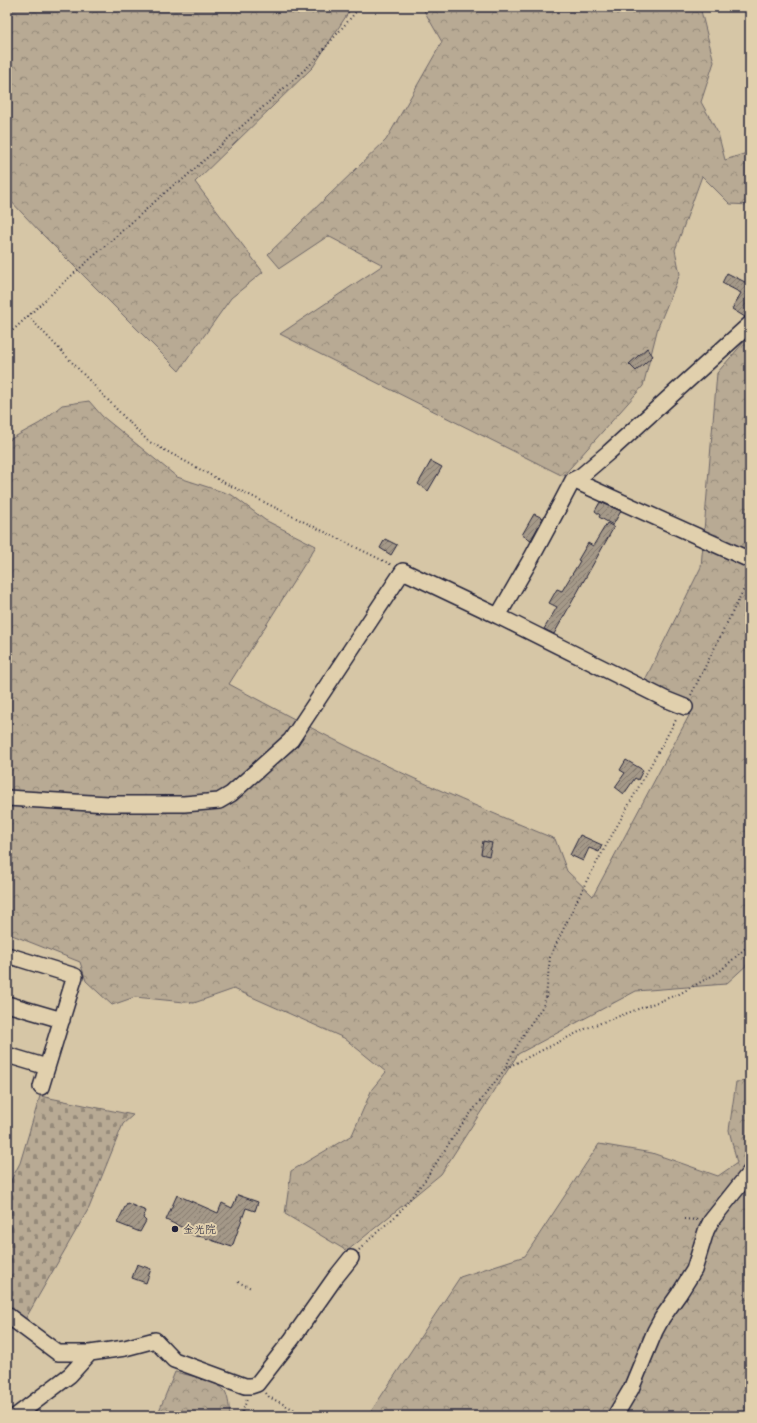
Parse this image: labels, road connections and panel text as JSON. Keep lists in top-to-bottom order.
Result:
{
  "places": ["金光院"]
}
